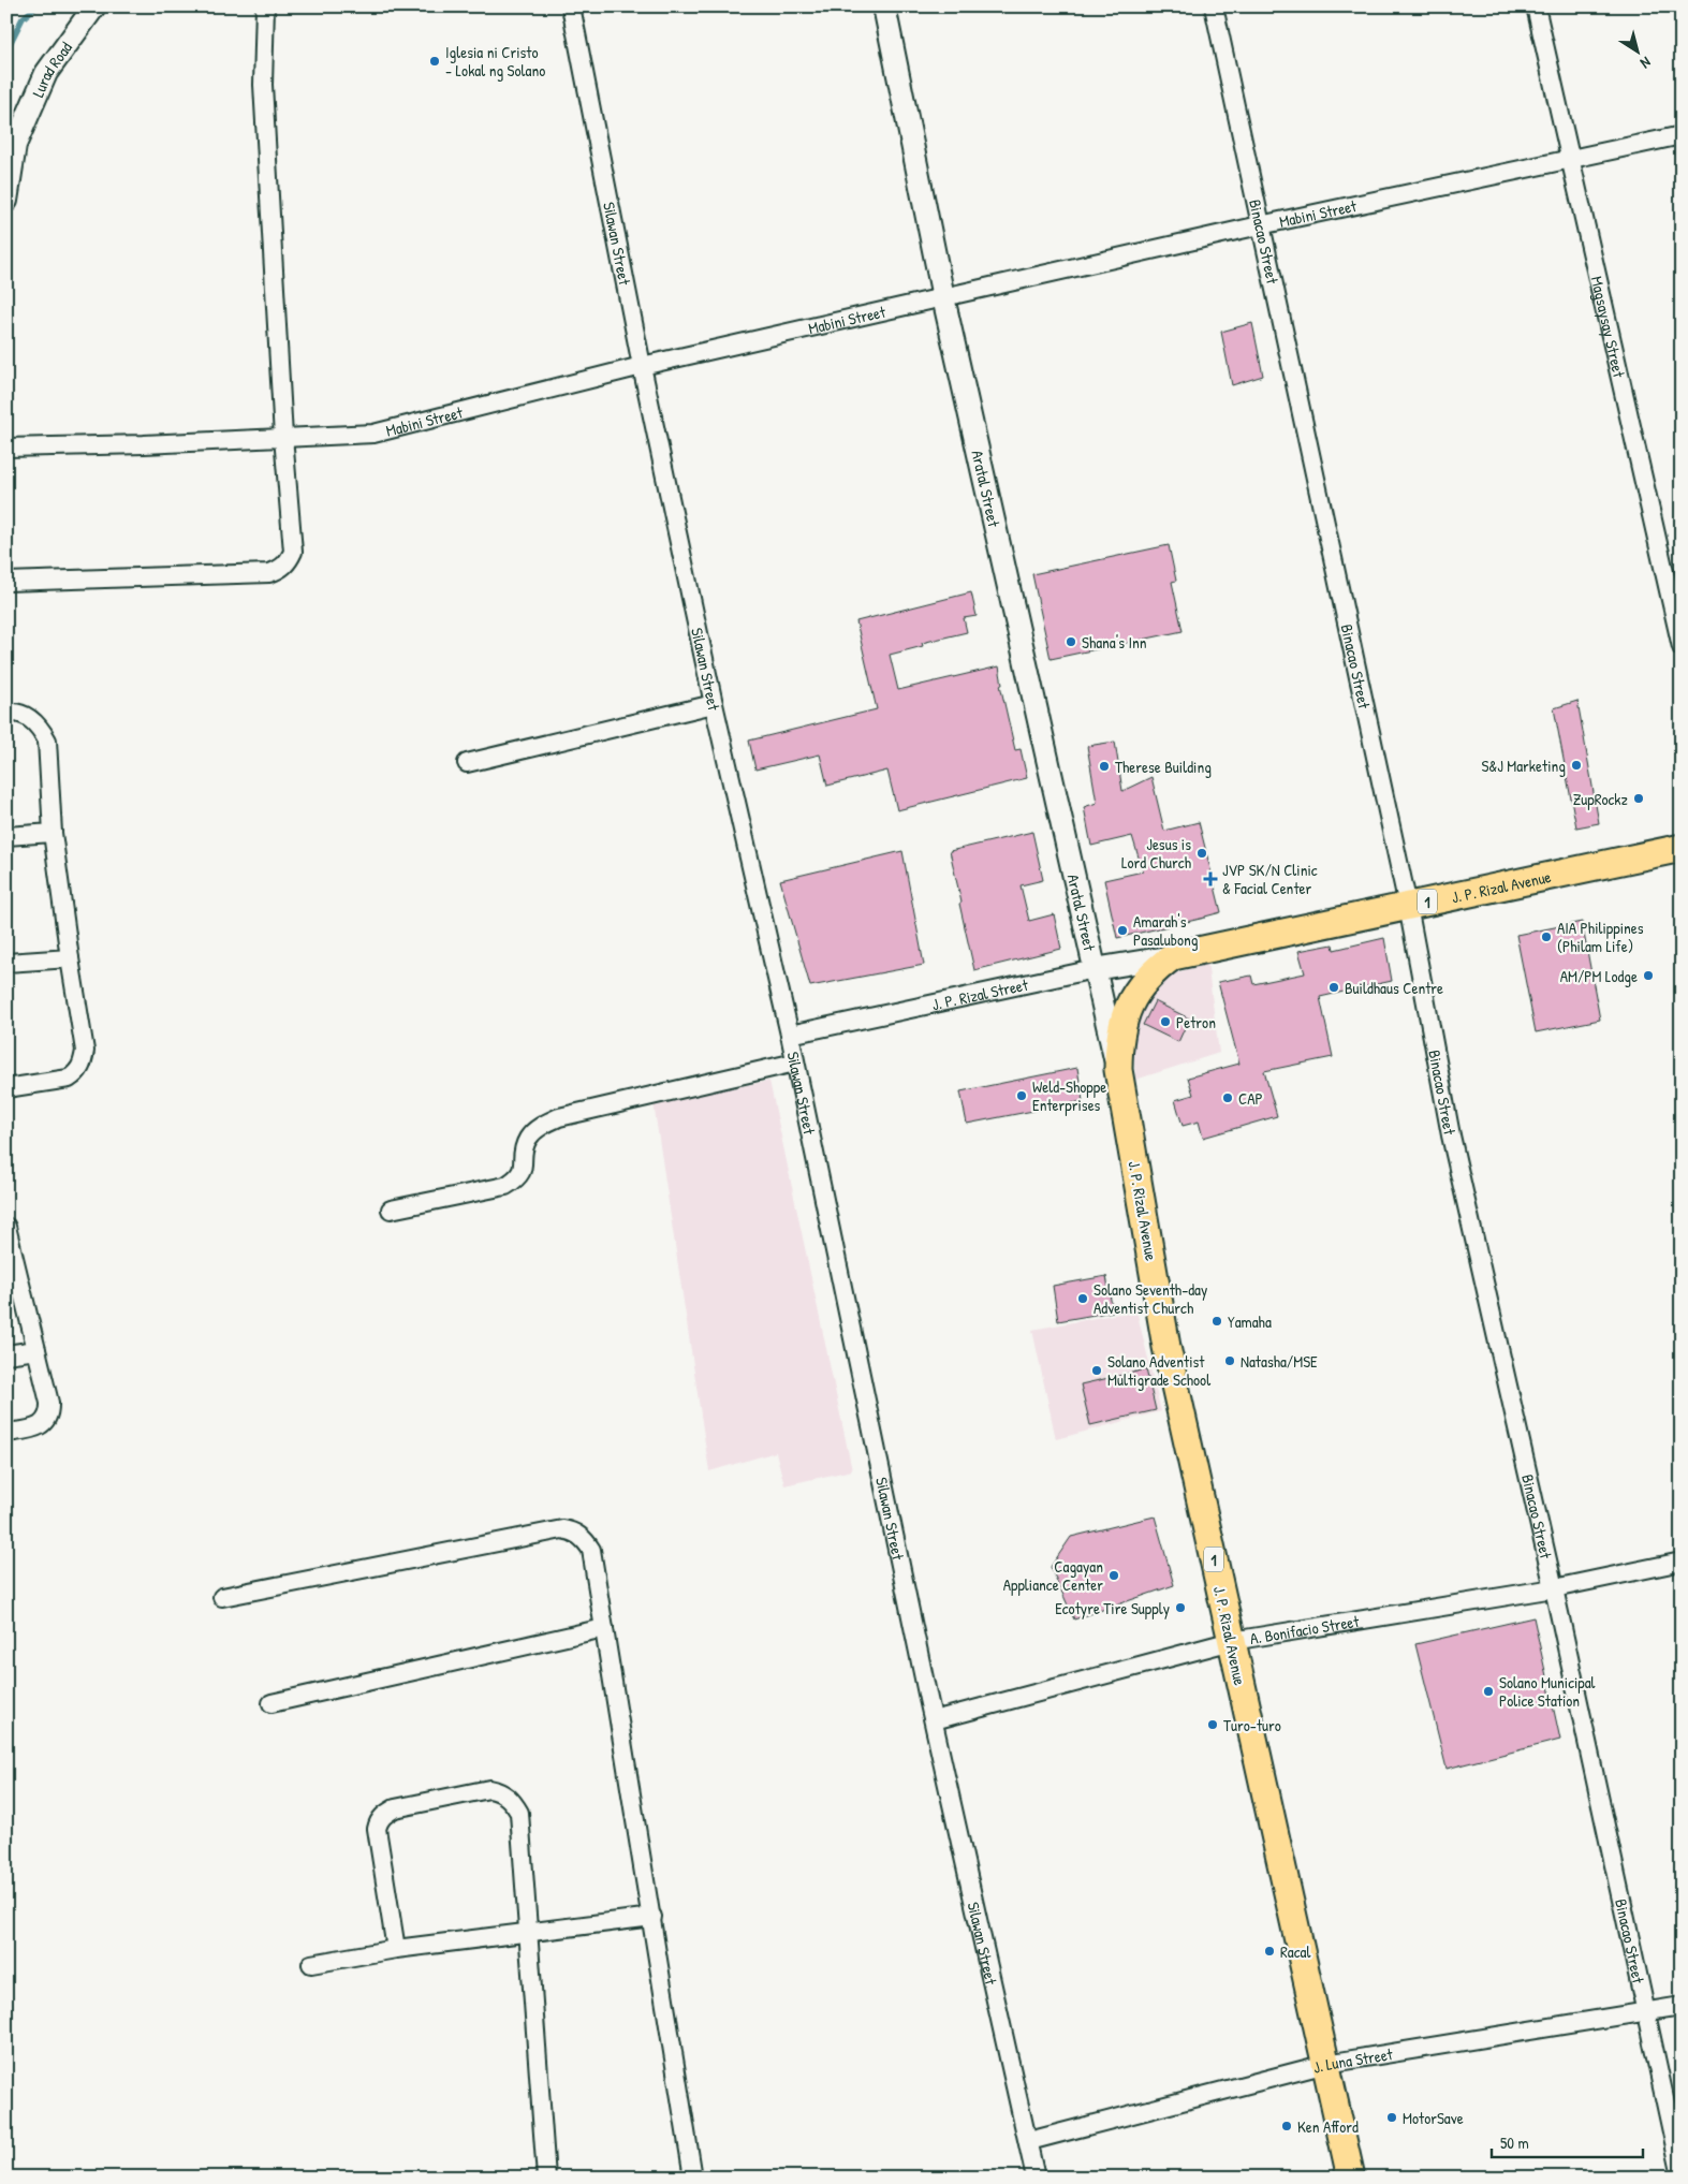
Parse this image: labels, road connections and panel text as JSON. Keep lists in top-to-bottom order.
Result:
{
  "streets": {
    "main road": ["J. P. Rizal Avenue", "1"],
    "street": [
      "Lurad Road",
      "Mabini Street",
      "Binacao Street",
      "Silawan Street",
      "Magsaysay Street",
      "Aratal Street",
      "J. P. Rizal Street",
      "A. Bonifacio Street",
      "J. Luna Street"
    ]
  },
  "crossings": [
    ["Mabini Street", "Binacao Street"],
    ["Mabini Street", "Silawan Street"],
    ["Mabini Street", "Magsaysay Street"],
    ["Mabini Street", "Aratal Street"],
    ["Binacao Street", "J. P. Rizal Avenue"],
    ["Binacao Street", "A. Bonifacio Street"],
    ["Binacao Street", "J. Luna Street"],
    ["Silawan Street", "J. P. Rizal Street"],
    ["Silawan Street", "A. Bonifacio Street"],
    ["Silawan Street", "J. Luna Street"],
    ["Aratal Street", "J. P. Rizal Avenue"],
    ["Aratal Street", "J. P. Rizal Street"],
    ["J. P. Rizal Avenue", "J. P. Rizal Street"],
    ["J. P. Rizal Avenue", "A. Bonifacio Street"],
    ["J. P. Rizal Avenue", "J. Luna Street"]
  ],
  "places": {
    "other": [
      "Iglesia ni Cristo - Lokal ng Solano",
      "Shana's Inn",
      "S&J Marketing",
      "Therese Building",
      "ZupRockz",
      "Jesus is Lord Church",
      "Amarah's Pasalubong",
      "AIA Philippines (Philam Life)",
      "AM/PM Lodge",
      "Buildhaus Centre",
      "Petron",
      "Weld-Shoppe Enterprises",
      "CAP",
      "Solano Seventh-day Adventist Church",
      "Yamaha",
      "Natasha/MSE",
      "Solano Adventist Multigrade School",
      "Cagayan Appliance Center",
      "Ecotyre Tire Supply",
      "Solano Municipal Police Station",
      "Turo-turo",
      "Racal",
      "MotorSave",
      "Ken Afford"
    ],
    "health": ["JVP SK/N Clinic & Facial Center"]
  },
  "scale_bar": "50 m",
  "north": "bottom right"
}
